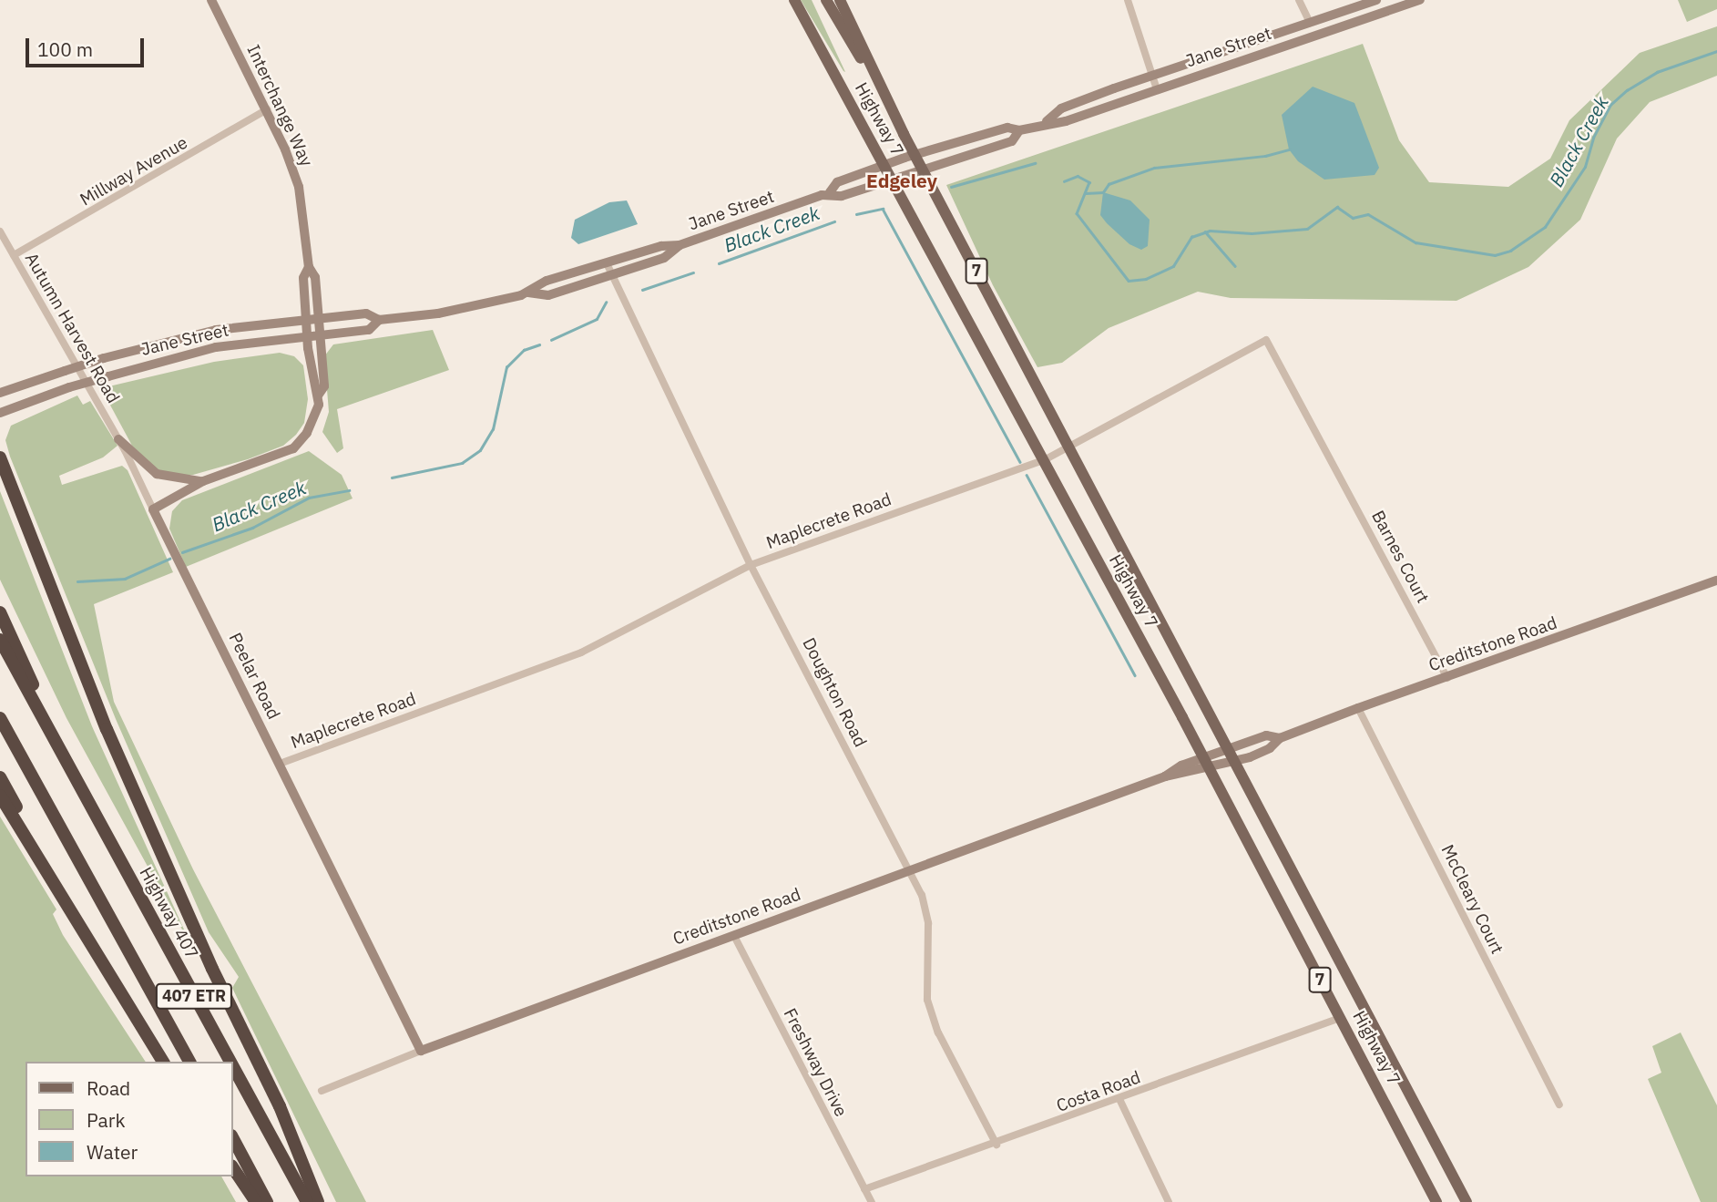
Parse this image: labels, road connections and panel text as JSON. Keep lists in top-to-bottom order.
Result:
{
  "streets": {
    "highway": ["Highway 407", "407 ETR"],
    "main road": ["Highway 7", "7"],
    "street": [
      "Jane Street",
      "Interchange Way",
      "Millway Avenue",
      "Autumn Harvest Road",
      "Maplecrete Road",
      "Barnes Court",
      "Creditstone Road",
      "Peelar Road",
      "Doughton Road",
      "McCleary Court",
      "Freshway Drive",
      "Costa Road"
    ]
  },
  "crossings": [
    ["Jane Street", "Interchange Way"],
    ["Jane Street", "Highway 7"],
    ["Jane Street", "Doughton Road"],
    ["Interchange Way", "Millway Avenue"],
    ["Highway 7", "Maplecrete Road"],
    ["Highway 7", "Creditstone Road"],
    ["Highway 7", "Costa Road"],
    ["Millway Avenue", "Autumn Harvest Road"],
    ["Autumn Harvest Road", "Peelar Road"],
    ["Maplecrete Road", "Barnes Court"],
    ["Maplecrete Road", "Peelar Road"],
    ["Maplecrete Road", "Doughton Road"],
    ["Barnes Court", "Creditstone Road"],
    ["Creditstone Road", "Peelar Road"],
    ["Creditstone Road", "Doughton Road"],
    ["Creditstone Road", "McCleary Court"],
    ["Creditstone Road", "Freshway Drive"],
    ["Doughton Road", "Costa Road"],
    ["Freshway Drive", "Costa Road"]
  ],
  "districts": ["Edgeley"],
  "water": ["Black Creek"],
  "legend": ["Road", "Park", "Water"],
  "scale_bar": "100 m"
}
